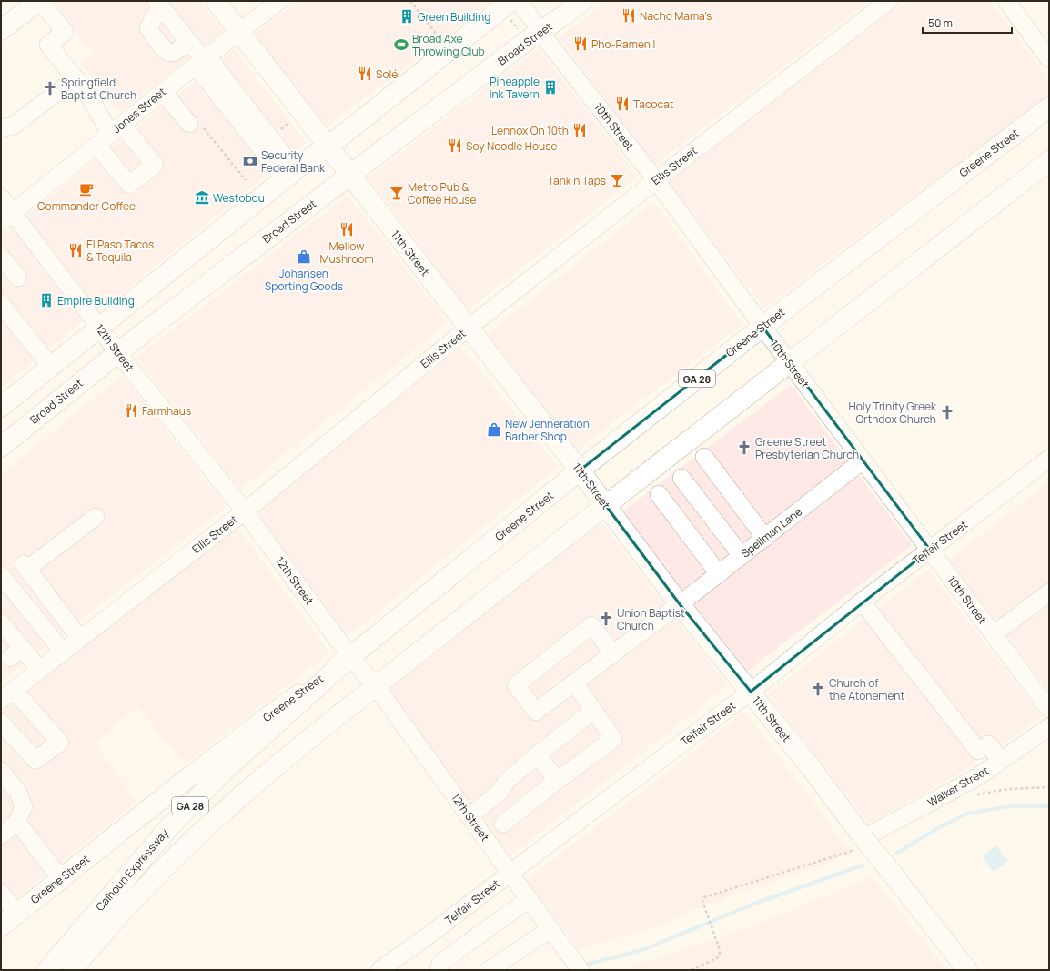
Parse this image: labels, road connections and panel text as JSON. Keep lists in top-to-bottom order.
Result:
{
  "streets": {
    "main road": [
      "Broad Street",
      "Greene Street",
      "11th Street",
      "GA 28",
      "Calhoun Expressway"
    ],
    "street": [
      "Jones Street",
      "10th Street",
      "Ellis Street",
      "12th Street",
      "Spellman Lane",
      "Telfair Street",
      "Walker Street"
    ]
  },
  "crossings": [
    ["Broad Street", "10th Street"],
    ["Broad Street", "11th Street"],
    ["Broad Street", "12th Street"],
    ["Jones Street", "11th Street"],
    ["Jones Street", "12th Street"],
    ["10th Street", "Greene Street"],
    ["10th Street", "Ellis Street"],
    ["10th Street", "GA 28"],
    ["10th Street", "Spellman Lane"],
    ["10th Street", "Telfair Street"],
    ["Greene Street", "11th Street"],
    ["Greene Street", "12th Street"],
    ["Greene Street", "Calhoun Expressway"],
    ["Ellis Street", "11th Street"],
    ["Ellis Street", "12th Street"],
    ["11th Street", "GA 28"],
    ["11th Street", "Spellman Lane"],
    ["11th Street", "Telfair Street"],
    ["11th Street", "Walker Street"],
    ["12th Street", "GA 28"],
    ["12th Street", "Telfair Street"],
    ["12th Street", "Calhoun Expressway"],
    ["GA 28", "Calhoun Expressway"]
  ],
  "places": {
    "restaurant": [
      "Nacho Mama's",
      "Pho-Ramen’l",
      "Solé",
      "Tacocat",
      "Lennox On 10th",
      "Soy Noodle House",
      "Mellow Mushroom",
      "El Paso Tacos & Tequila",
      "Farmhaus"
    ],
    "building": ["Green Building", "Pineapple Ink Tavern", "Empire Building"],
    "sports": ["Broad Axe Throwing Club"],
    "church": [
      "Springfield Baptist Church",
      "Holy Trinity Greek Orthdox Church",
      "Greene Street Presbyterian Church",
      "Union Baptist Church",
      "Church of the Atonement"
    ],
    "bank": ["Security Federal Bank"],
    "bar": ["Tank n Taps", "Metro Pub & Coffee House"],
    "cafe": ["Commander Coffee"],
    "museum": ["Westobou"],
    "shop": ["Johansen Sporting Goods", "New Jenneration Barber Shop"]
  },
  "scale_bar": "50 m"
}
